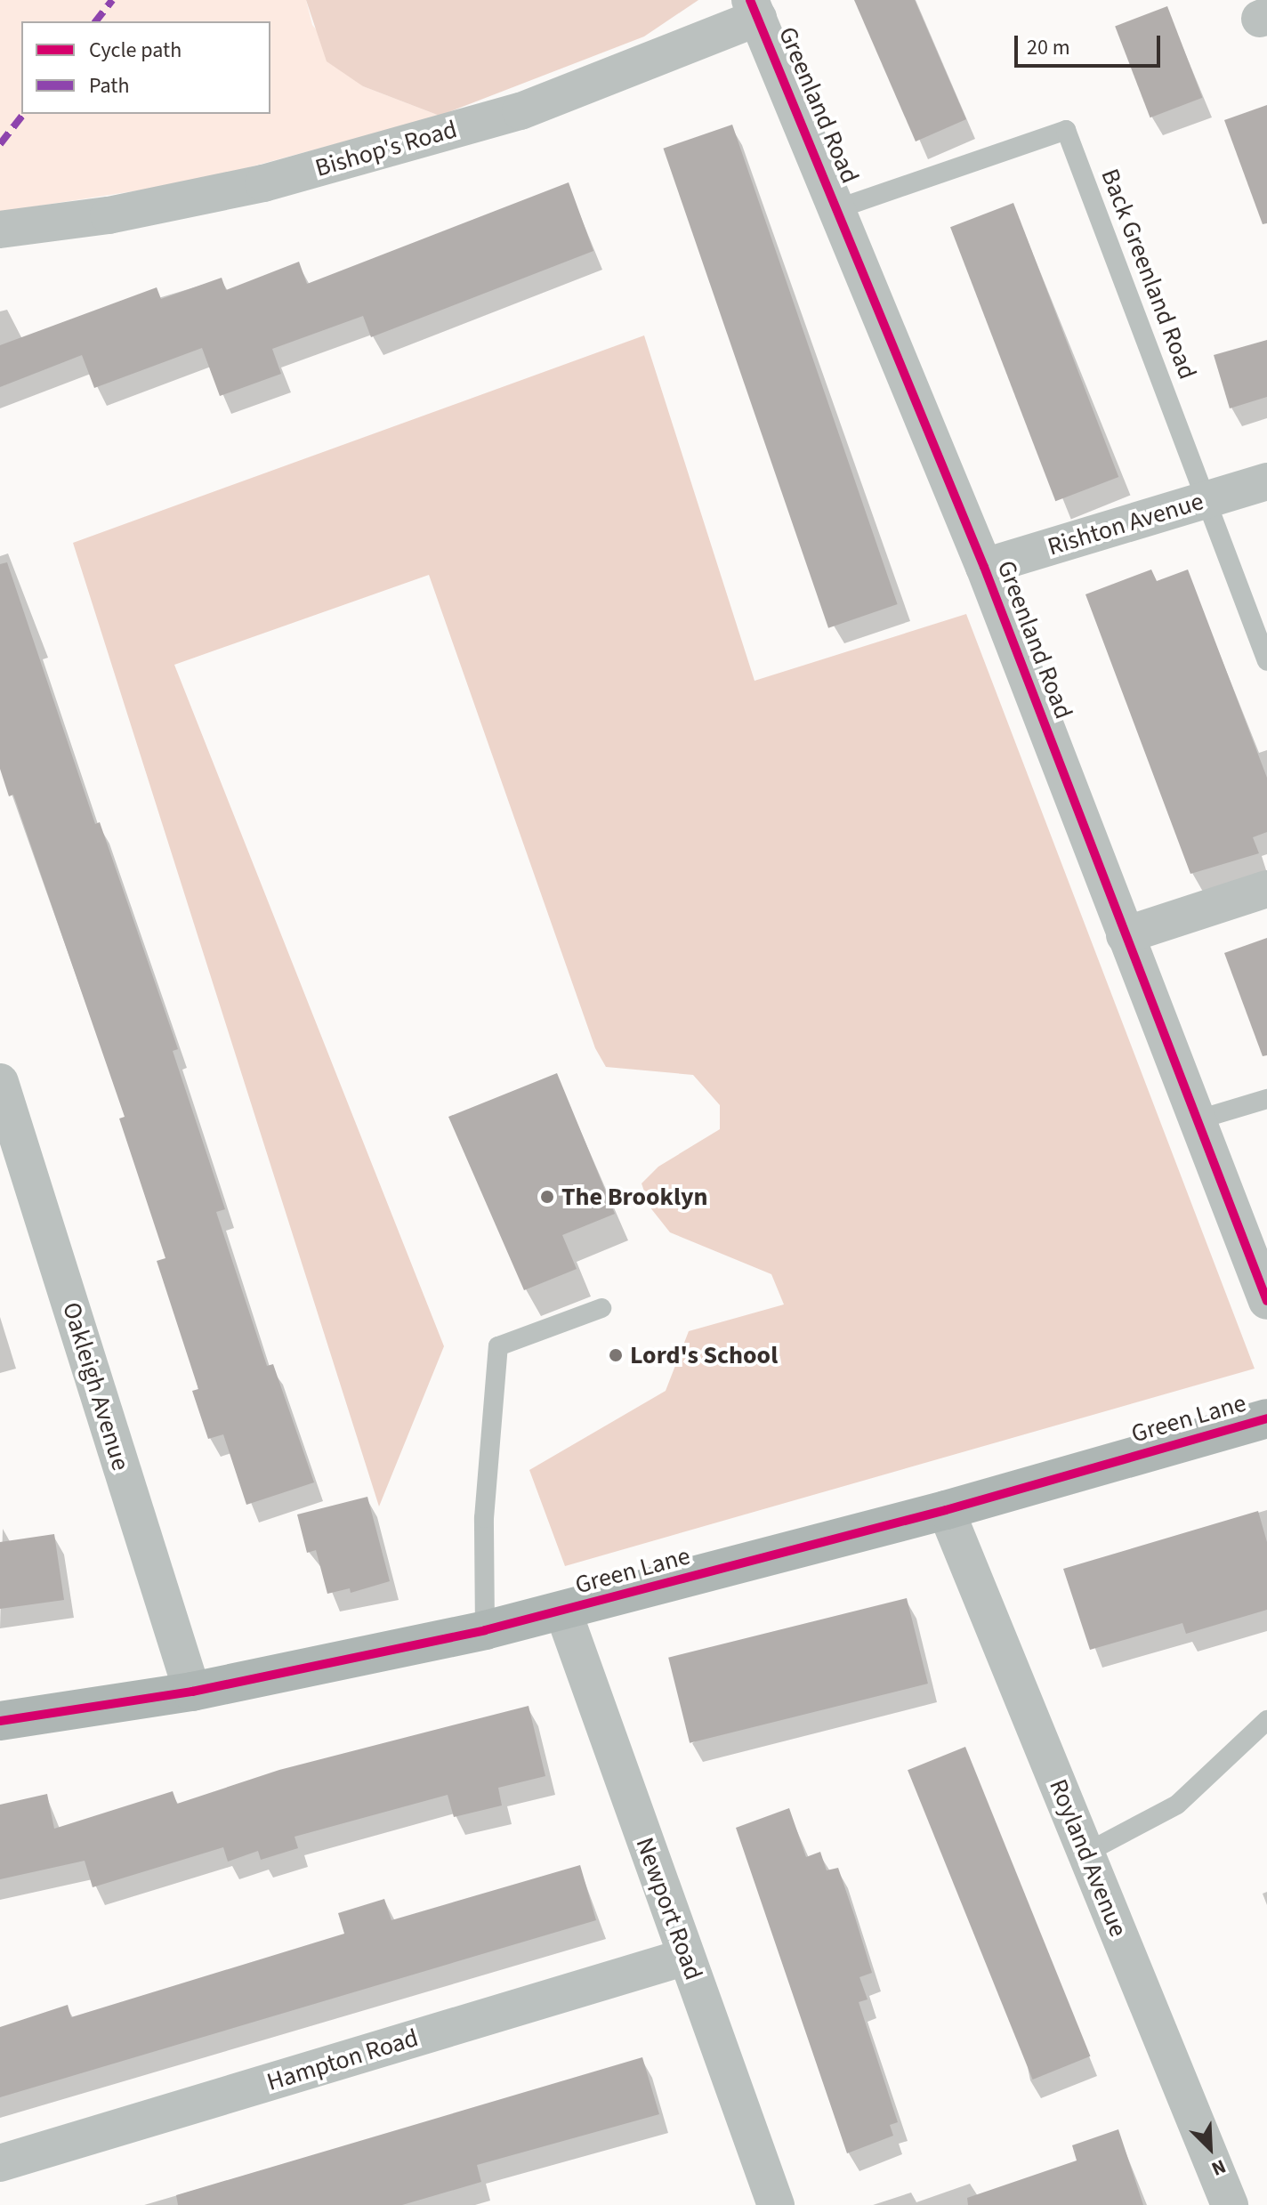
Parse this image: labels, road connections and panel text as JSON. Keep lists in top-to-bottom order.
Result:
{
  "streets": {
    "street": [
      "Greenland Road",
      "Bishop's Road",
      "Rishton Avenue",
      "Oakleigh Avenue",
      "Green Lane",
      "Royland Avenue",
      "Newport Road",
      "Hampton Road"
    ],
    "lane": ["Back Greenland Road"]
  },
  "crossings": [
    ["Greenland Road", "Bishop's Road"],
    ["Greenland Road", "Back Greenland Road"],
    ["Greenland Road", "Rishton Avenue"],
    ["Back Greenland Road", "Rishton Avenue"],
    ["Oakleigh Avenue", "Green Lane"],
    ["Green Lane", "Royland Avenue"],
    ["Green Lane", "Newport Road"],
    ["Newport Road", "Hampton Road"]
  ],
  "places": ["The Brooklyn", "Lord's School"],
  "legend": ["Cycle path", "Path"],
  "scale_bar": "20 m",
  "north": "bottom right"
}
